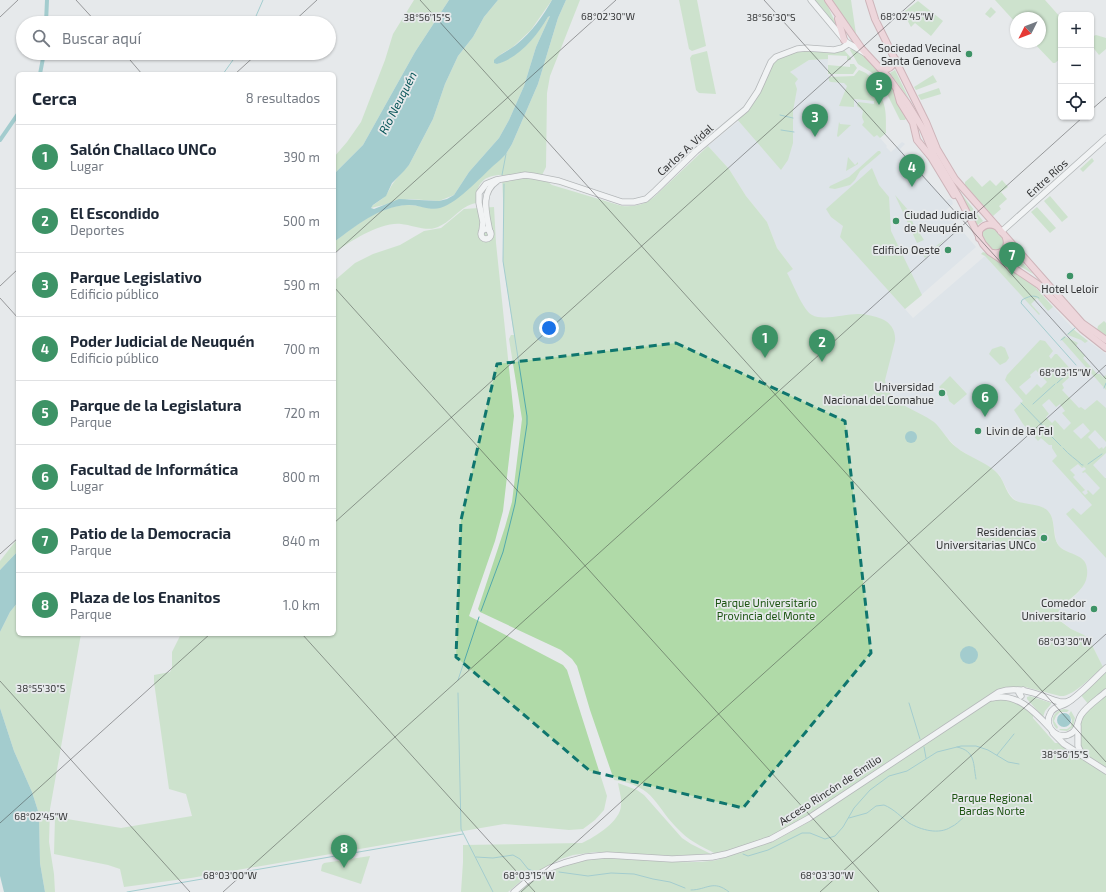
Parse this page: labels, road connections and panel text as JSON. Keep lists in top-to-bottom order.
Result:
{
  "streets": {
    "main road": ["Carlos A. Vidal", "Entre Ríos", "Acceso Rincón de Emilio"]
  },
  "water": ["Río Neuquén"],
  "parks": ["Parque Universitario Provincia del Monte", "Parque Regional Bardas Norte"],
  "places": [
    "Sociedad Vecinal Santa Genoveva",
    "Ciudad Judicial de Neuquén",
    "Edificio Oeste",
    "Hotel Leloir",
    "Universidad Nacional del Comahue",
    "Livin de la FaI",
    "Residencias Universitarias UNCo",
    "Comedor Universitario"
  ],
  "north": "bottom left",
  "page": {
    "map_buttons": ["+", "−"],
    "search": "Buscar aquí",
    "pins": [
      "5",
      "3",
      "4",
      "7",
      "1",
      "2",
      "6",
      "8"
    ],
    "heading": ["Cerca", "8 resultados"],
    "list": [
      {
        "mark": "1",
        "name": "Salón Challaco UNCo",
        "note": "Lugar",
        "value": "390 m"
      },
      {
        "mark": "2",
        "name": "El Escondido",
        "note": "Deportes",
        "value": "500 m"
      },
      {
        "mark": "3",
        "name": "Parque Legislativo",
        "note": "Edificio público",
        "value": "590 m"
      },
      {
        "mark": "4",
        "name": "Poder Judicial de Neuquén",
        "note": "Edificio público",
        "value": "700 m"
      },
      {
        "mark": "5",
        "name": "Parque de la Legislatura",
        "note": "Parque",
        "value": "720 m"
      },
      {
        "mark": "6",
        "name": "Facultad de Informática",
        "note": "Lugar",
        "value": "800 m"
      },
      {
        "mark": "7",
        "name": "Patio de la Democracia",
        "note": "Parque",
        "value": "840 m"
      },
      {
        "mark": "8",
        "name": "Plaza de los Enanitos",
        "note": "Parque",
        "value": "1.0 km"
      }
    ]
  },
  "coordinates": [
    "68°02'30\"W",
    "68°02'45\"W",
    "38°56'15\"S",
    "38°56'30\"S",
    "68°03'15\"W",
    "68°03'30\"W",
    "38°55'30\"S",
    "68°03'00\"W"
  ]
}
